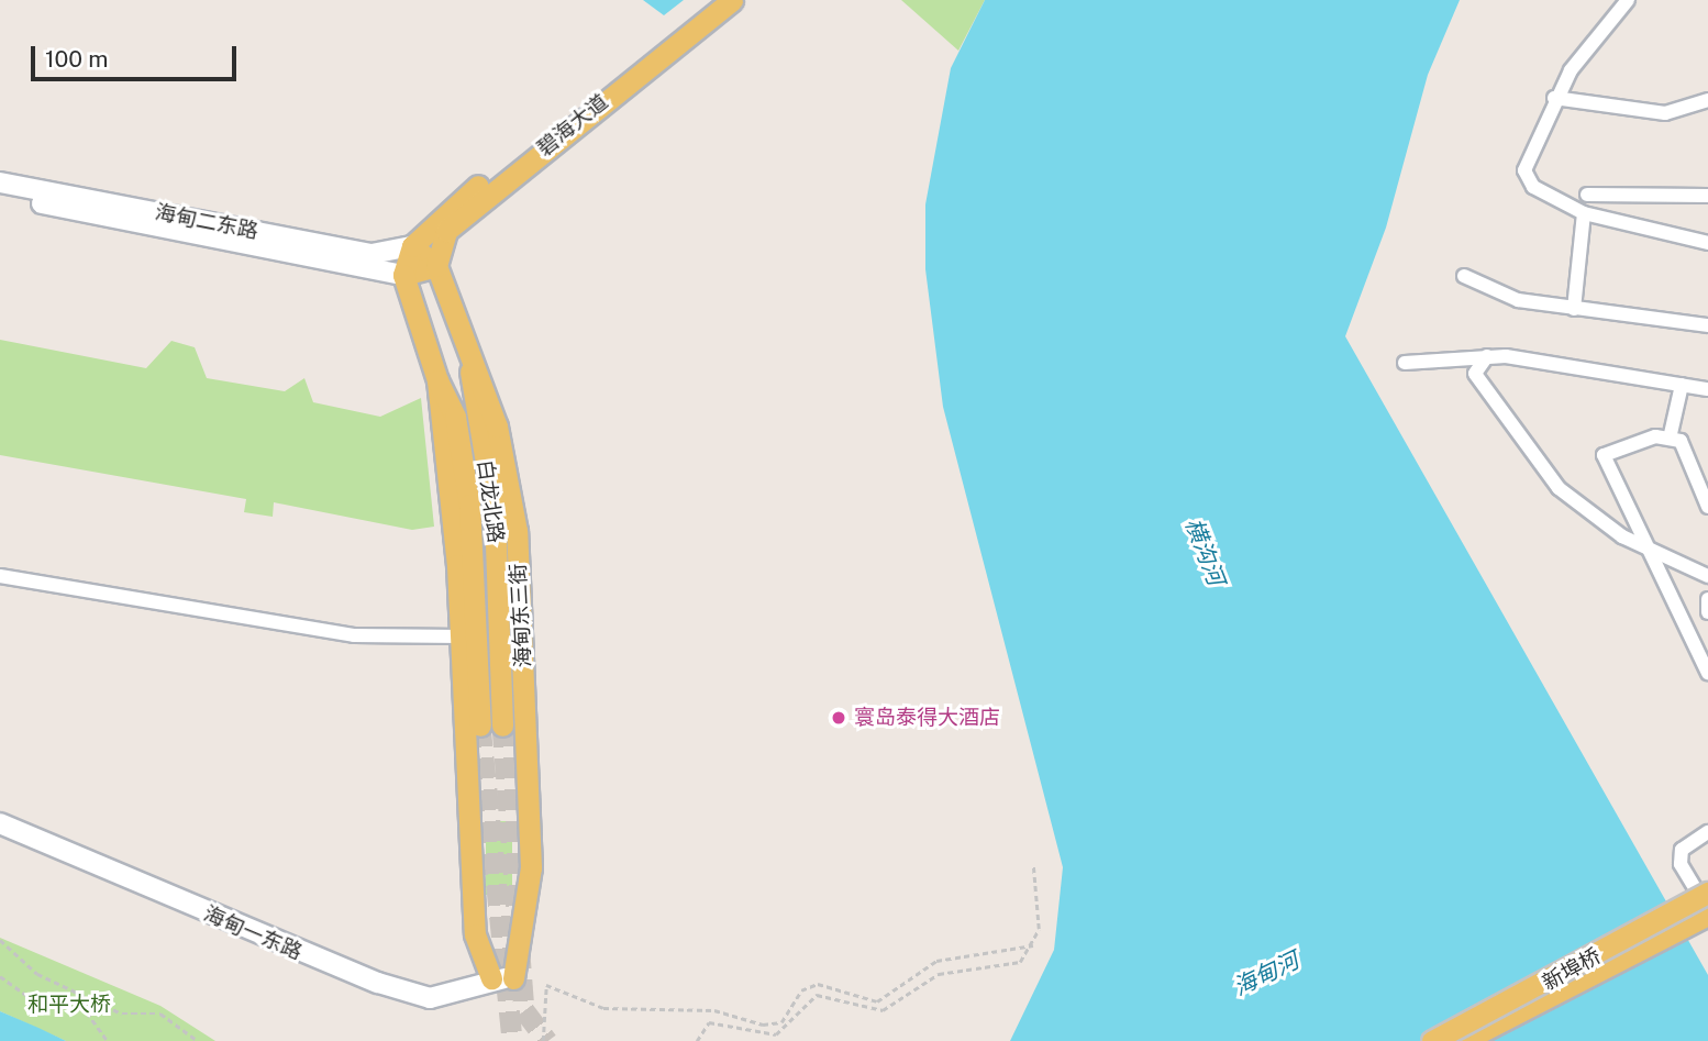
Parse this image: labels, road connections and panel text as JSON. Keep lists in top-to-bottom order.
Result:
{
  "streets": {
    "main road": [
      "碧海大道",
      "海甸二东路",
      "白龙北路",
      "海甸东三街",
      "海甸一东路",
      "新埠桥"
    ]
  },
  "crossings": [
    ["碧海大道", "海甸二东路"],
    ["碧海大道", "海甸东三街"],
    ["白龙北路", "海甸东三街"],
    ["海甸东三街", "海甸一东路"]
  ],
  "water": ["横沟河", "海甸河"],
  "parks": ["和平大桥"],
  "places": ["寰岛泰得大酒店"],
  "scale_bar": "100 m"
}
